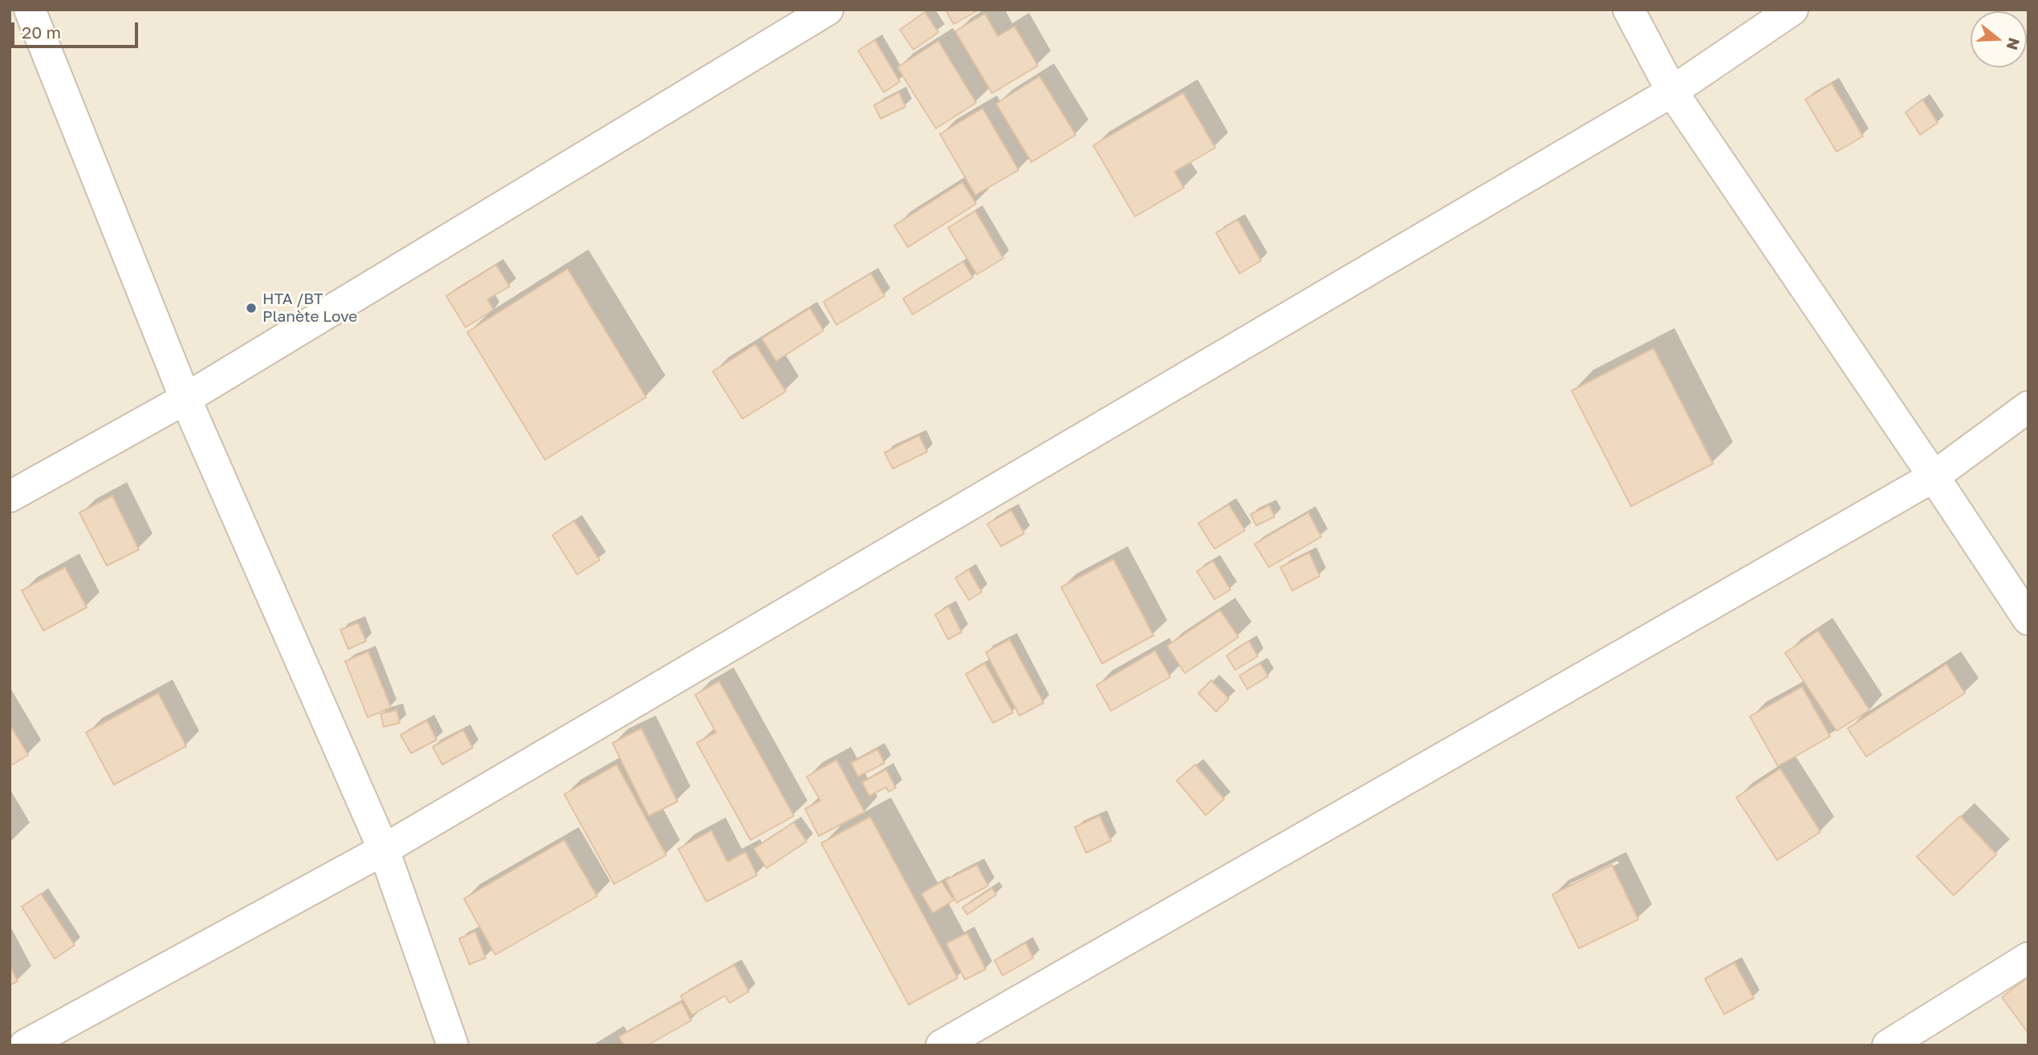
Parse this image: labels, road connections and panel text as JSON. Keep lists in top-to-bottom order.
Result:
{
  "places": ["HTA /BT Planète Love"],
  "scale_bar": "20 m",
  "north": "right"
}
